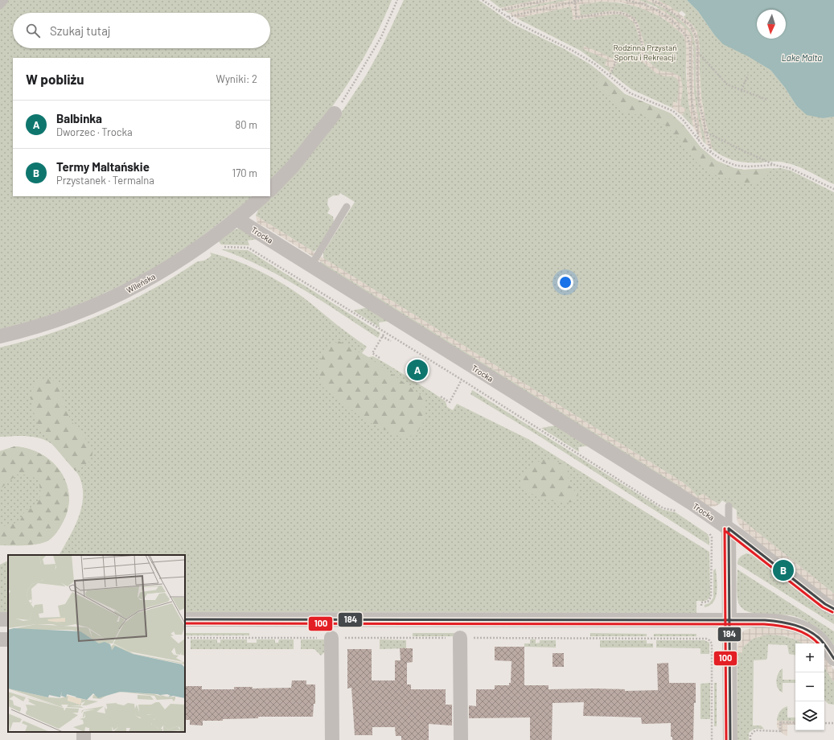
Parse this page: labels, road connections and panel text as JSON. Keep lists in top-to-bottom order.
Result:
{
  "streets": {
    "street": ["Trocka", "Wileńska"]
  },
  "crossings": [
    ["Trocka", "Wileńska"]
  ],
  "water": ["Lake Malta"],
  "parks": ["Rodzinna Przystań Sportu i Rekreacji"],
  "lines": ["transit line 184", "transit line 100"],
  "north": "bottom",
  "page": {
    "search": "Szukaj tutaj",
    "heading": ["W pobliżu", "Wyniki: 2"],
    "list": [
      {
        "mark": "A",
        "name": "Balbinka",
        "note": "Dworzec · Trocka",
        "value": "80 m"
      },
      {
        "mark": "B",
        "name": "Termy Maltańskie",
        "note": "Przystanek · Termalna",
        "value": "170 m"
      }
    ],
    "pins": ["A", "B"],
    "map_buttons": ["+", "−"]
  }
}
